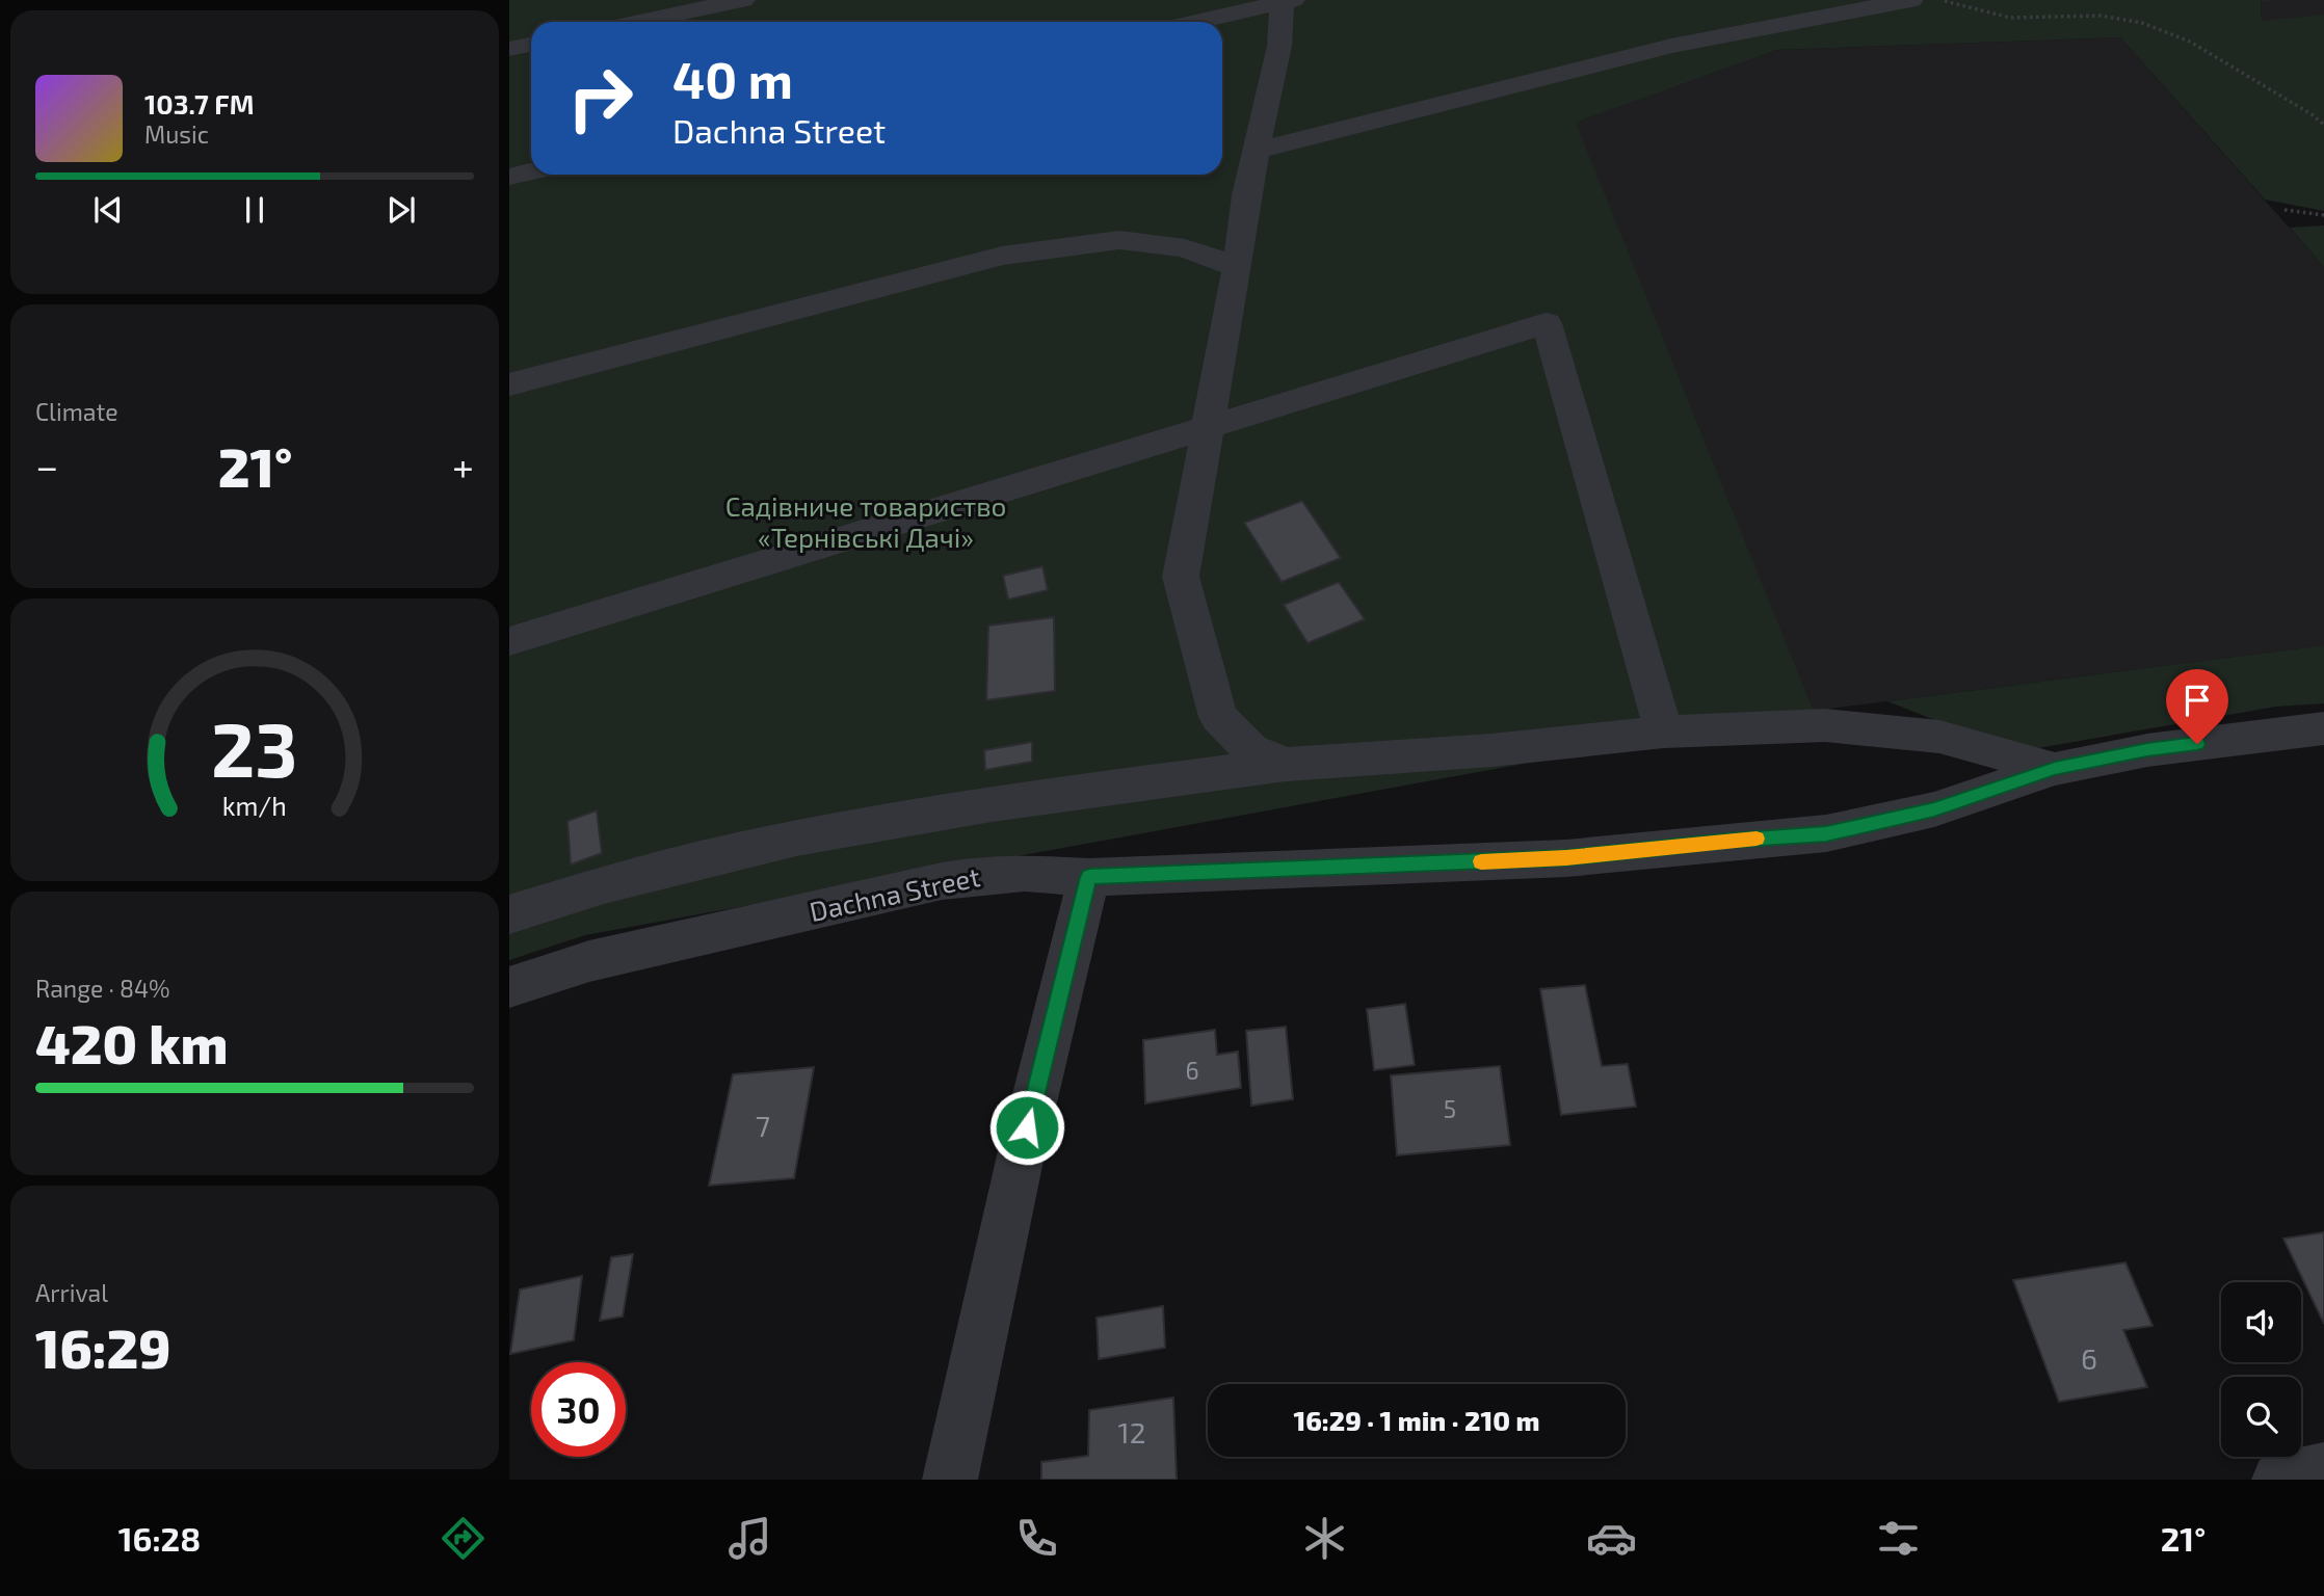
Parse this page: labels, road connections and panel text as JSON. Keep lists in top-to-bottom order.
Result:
{
  "streets": {
    "street": ["Dachna Street"]
  },
  "parks": ["Садівниче товариство «Тернівські Дачі»"],
  "house_numbers": [
    "6",
    "5",
    "7",
    "6",
    "12"
  ],
  "page": {
    "turn": ["40 m", "Dachna Street"],
    "song": ["103.7 FM", "Music"],
    "tile": [
      "Climate",
      ["Range · 84%", "420 km"],
      ["Arrival", "16:29"]
    ],
    "heat": ["−", "21°", "+"],
    "limit": "30",
    "trip": "16:29 · 1 min · 210 m",
    "tabs": ["16:28", "21°"],
    "gauge": ["23", "km/h"]
  }
}
